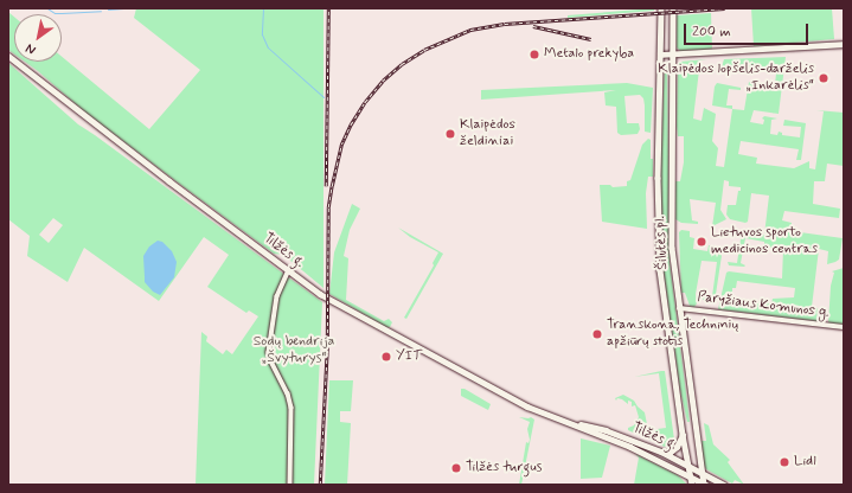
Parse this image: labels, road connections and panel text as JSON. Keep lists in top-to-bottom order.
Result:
{
  "streets": {
    "main road": ["Šilutės pl.", "Tilžės g."],
    "street": ["Paryžiaus Komunos g."]
  },
  "crossings": [
    ["Šilutės pl.", "Tilžės g."],
    ["Šilutės pl.", "Paryžiaus Komunos g."]
  ],
  "parks": ["Sodų bendrija „Švyturys“"],
  "places": [
    "Metalo prekyba",
    "Klaipėdos lopšelis-darželis „Inkarėlis“",
    "Klaipėdos želdiniai",
    "Lietuvos sporto medicinos centras",
    "Transkona, Techninių apžiūrų stotis",
    "YIT",
    "Lidl",
    "Tilžės turgus"
  ],
  "scale_bar": "200 m",
  "north": "bottom left"
}
